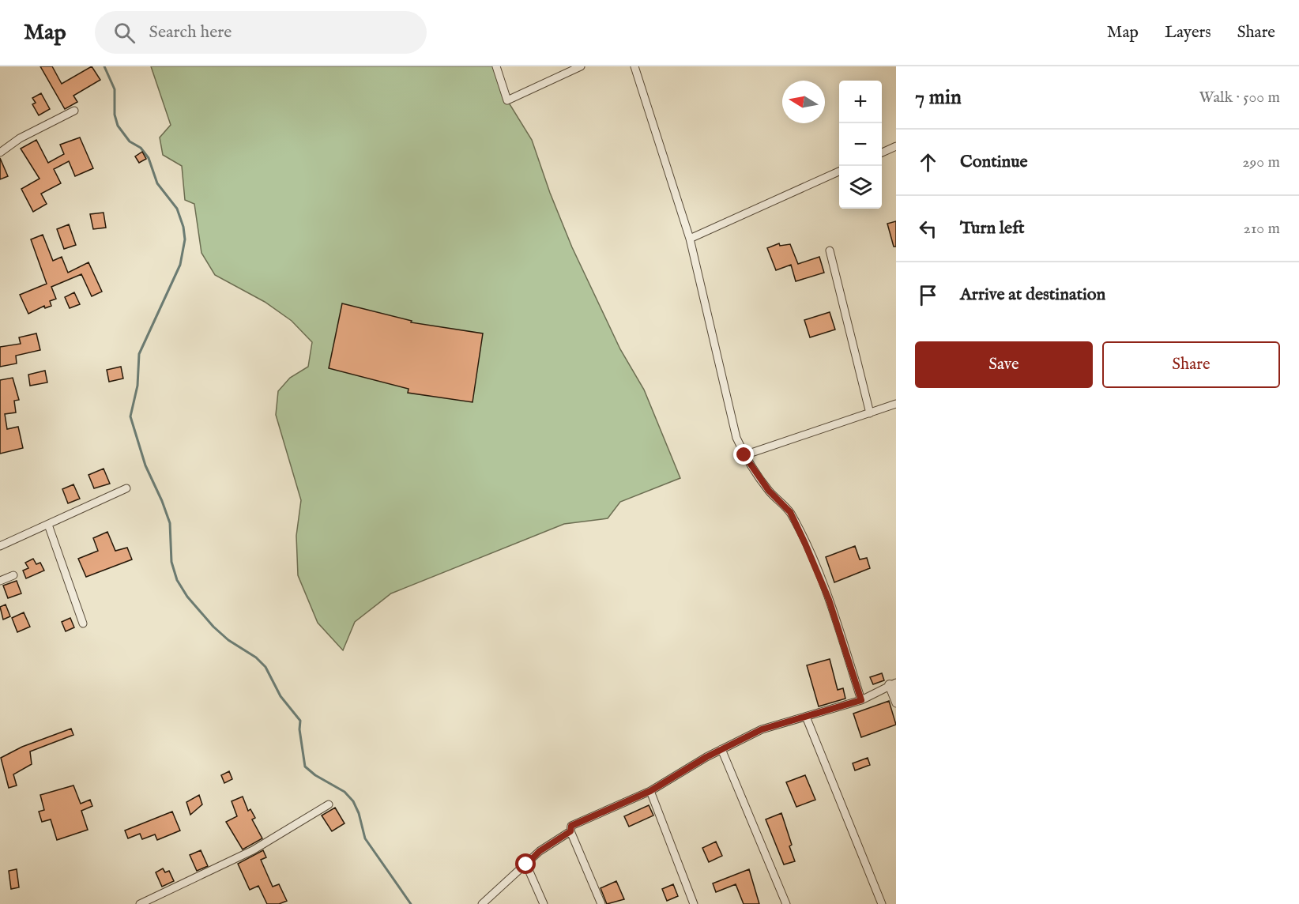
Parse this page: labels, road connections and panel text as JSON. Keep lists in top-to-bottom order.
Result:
{
  "north": "left",
  "page": {
    "header": "Map",
    "search": "Search here",
    "nav": ["Map", "Layers", "Share"],
    "heading": ["7 min", "Walk · 500 m"],
    "map_buttons": ["+", "−"],
    "list": [
      ["Continue", "290 m"],
      ["Turn left", "210 m"],
      "Arrive at destination"
    ],
    "buttons": ["Save", "Share"]
  }
}
